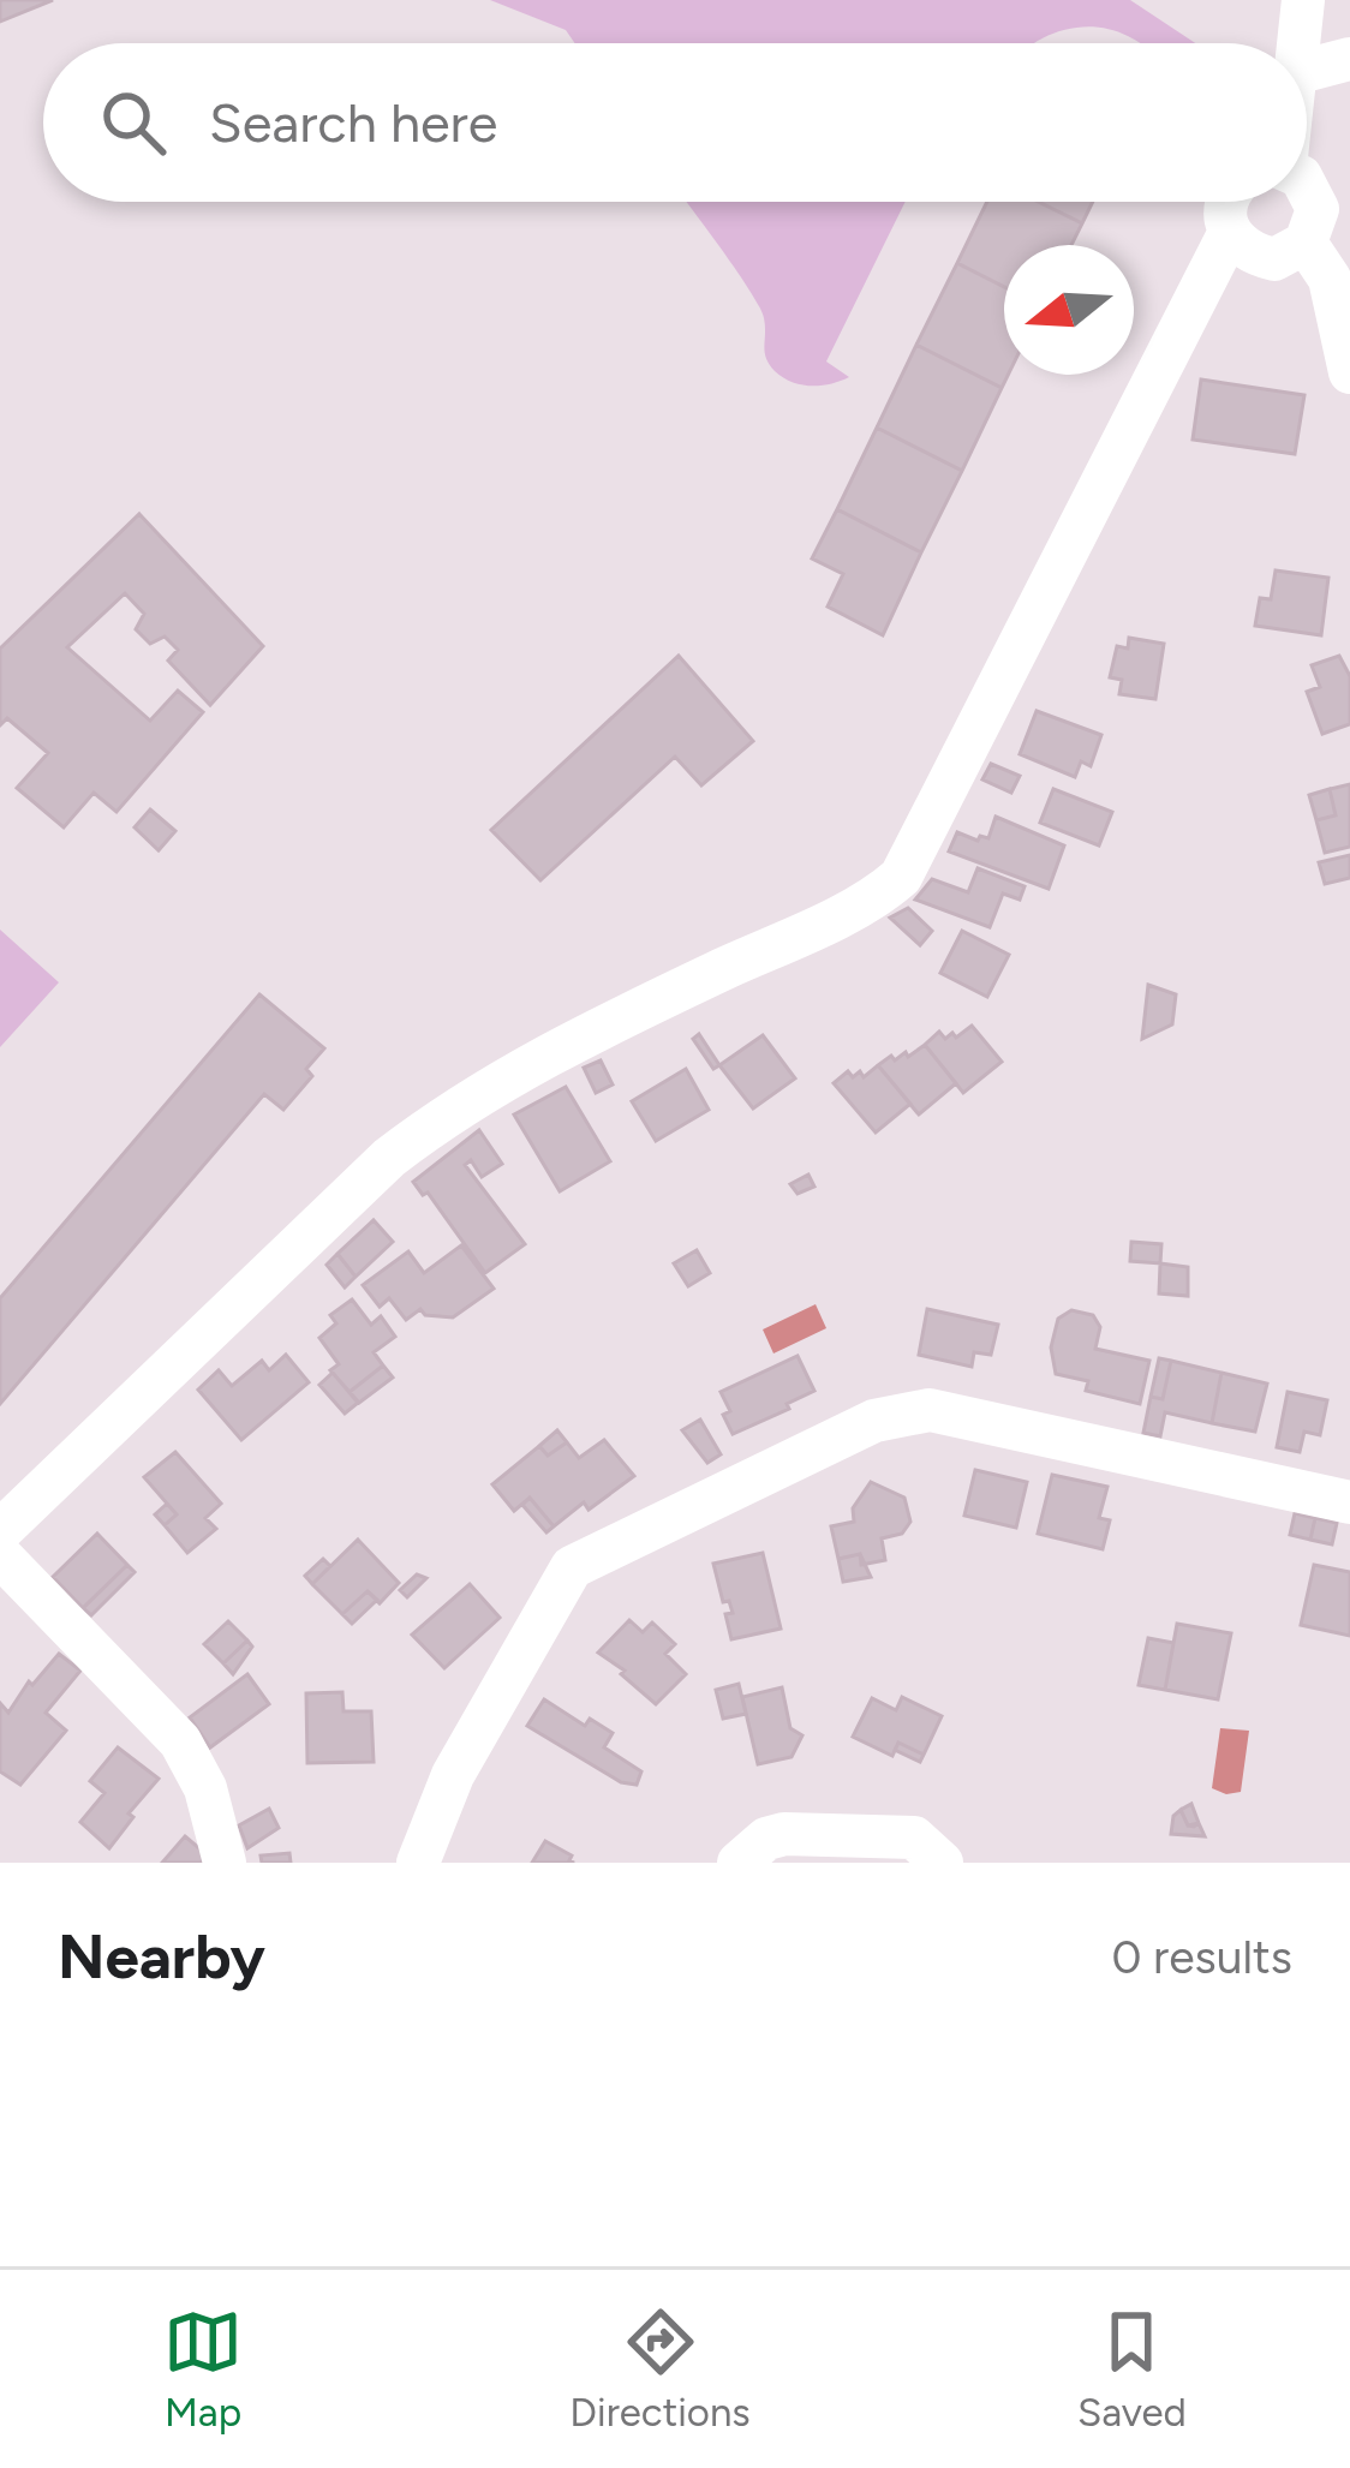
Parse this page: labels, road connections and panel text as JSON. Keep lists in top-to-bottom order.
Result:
{
  "north": "left",
  "page": {
    "search": "Search here",
    "heading": ["Nearby", "0 results"],
    "nav": ["Map", "Directions", "Saved"]
  }
}
